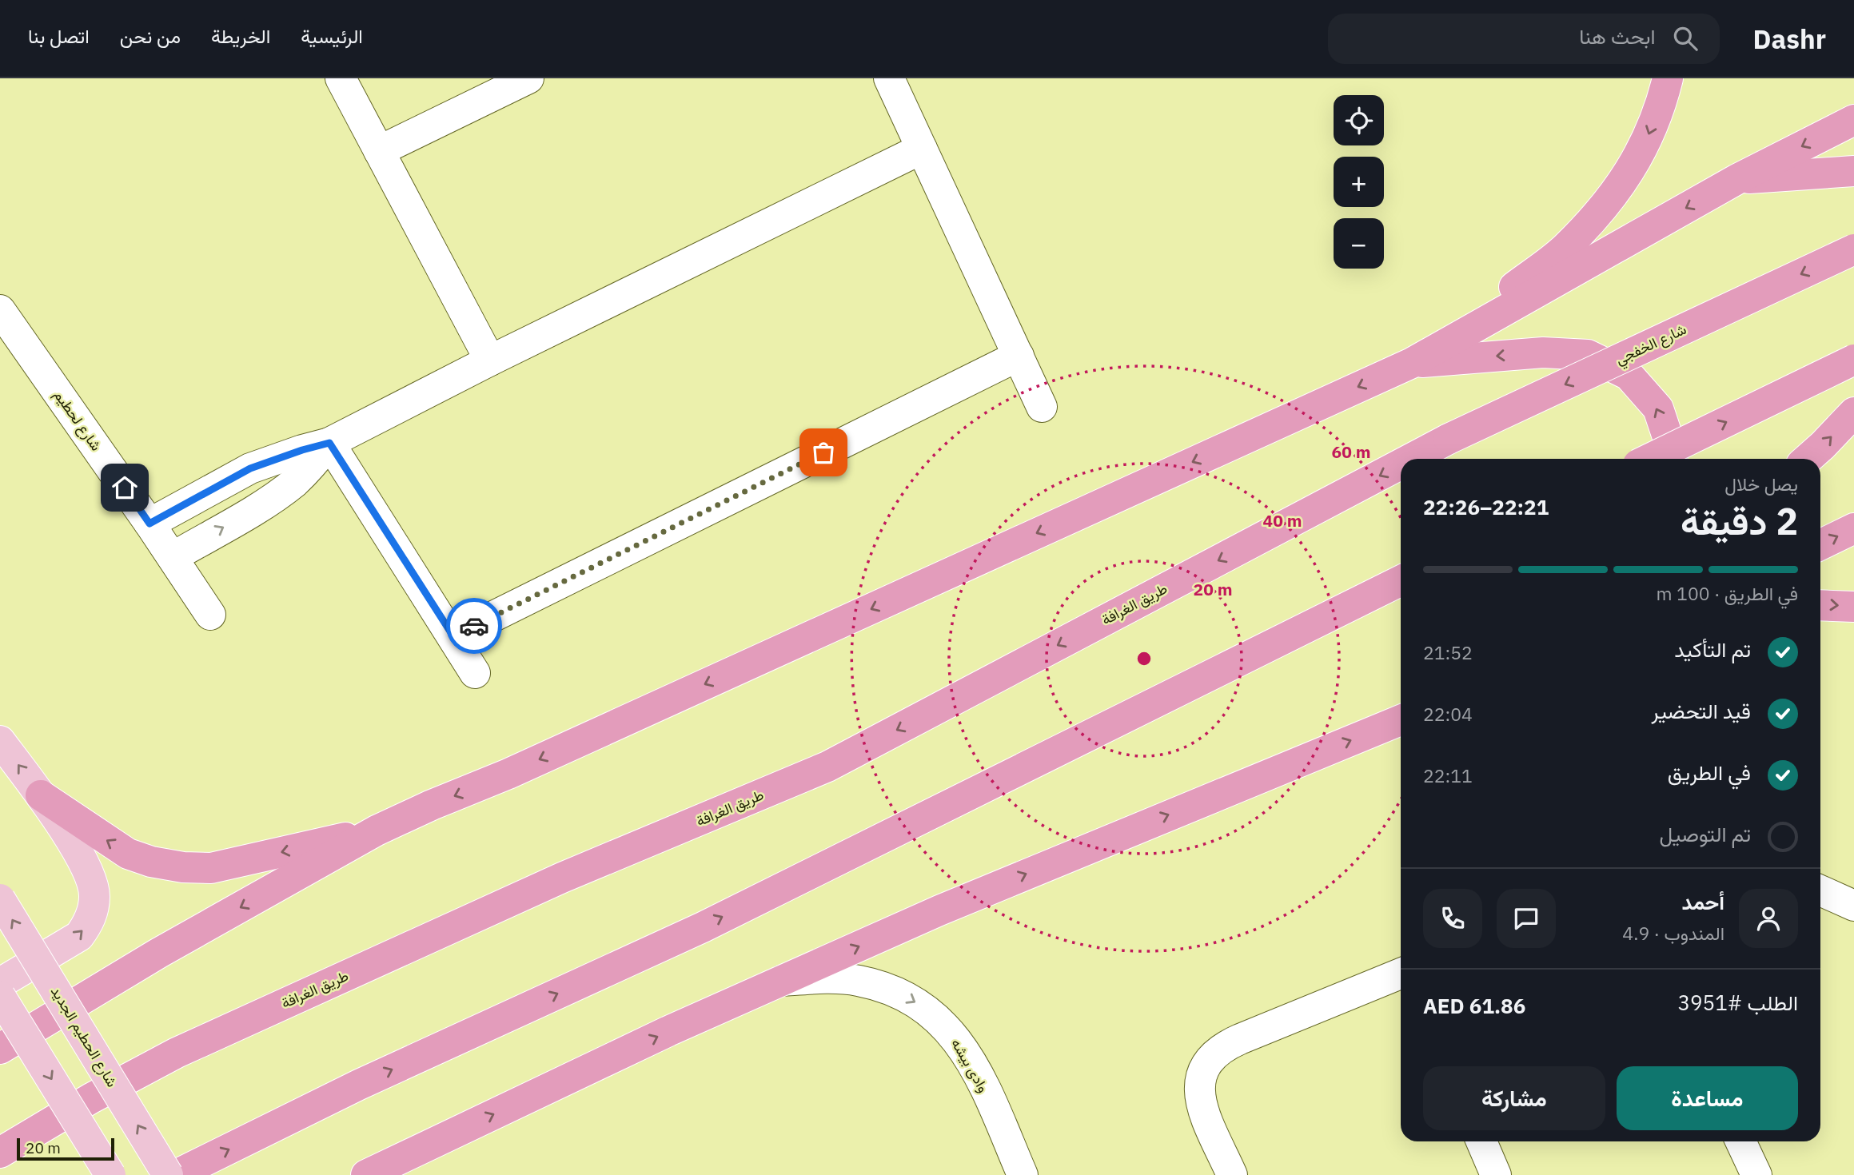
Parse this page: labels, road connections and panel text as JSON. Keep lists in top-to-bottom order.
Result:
{
  "streets": {
    "highway": ["شارع الخفجي", "طريق الغرافة"],
    "main road": ["شارع الحطيم الجديد"],
    "street": ["شارع لحطيم", "وادى بيشه"]
  },
  "crossings": [
    ["شارع الخفجي", "طريق الغرافة"]
  ],
  "one_way": ["وادى بيشه"],
  "scale_bar": "20 m",
  "page": {
    "header": "Dashr",
    "search": "ابحث هنا",
    "nav": [
      "الرئيسية",
      "الخريطة",
      "من نحن",
      "اتصل بنا"
    ],
    "map_buttons": ["+", "−"],
    "heading": ["2 دقيقة", "يصل خلال", "22:21–22:26"],
    "panel": [
      "أحمد",
      "المندوب · 4.9",
      "الطلب #3951",
      "AED 61.86"
    ],
    "bar": "في الطريق · 100 m",
    "list": [
      ["تم التأكيد", "21:52"],
      ["قيد التحضير", "22:04"],
      ["في الطريق", "22:11"],
      "تم التوصيل"
    ],
    "buttons": ["مساعدة", "مشاركة"],
    "scale": "20 m"
  },
  "rings": ["60 m", "40 m", "20 m"]
}
